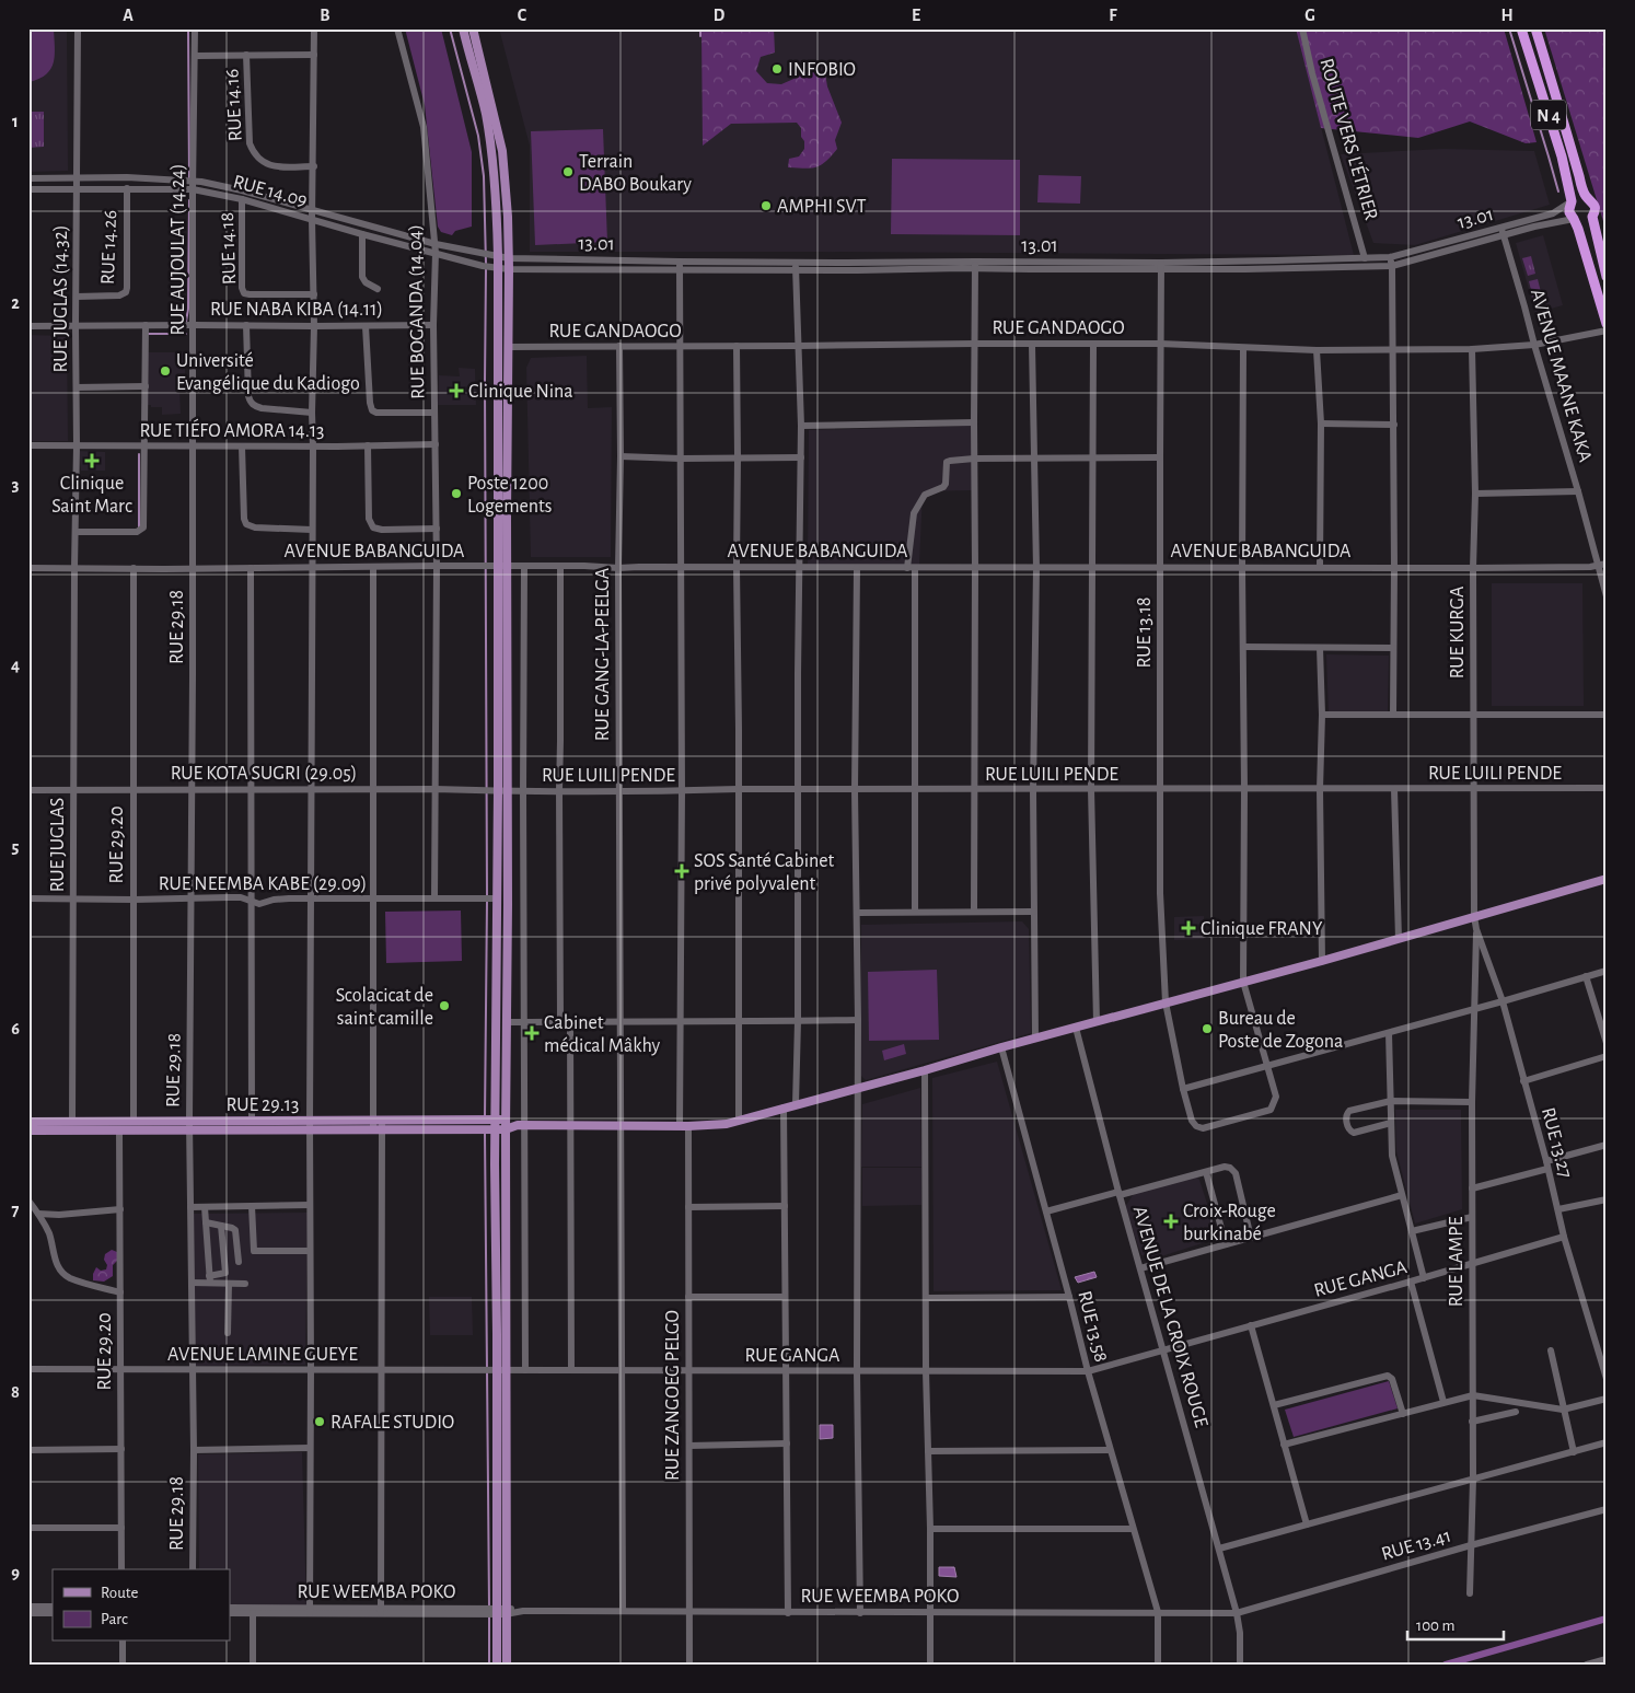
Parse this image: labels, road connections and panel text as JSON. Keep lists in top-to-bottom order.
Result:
{
  "streets": {
    "highway": ["N 4"],
    "main road": ["RUE 29.13"],
    "street": [
      "RUE 14.16",
      "ROUTE VERS L'ÉTRIER",
      "RUE 14.09",
      "13.01",
      "RUE 14.26",
      "RUE 14.18",
      "RUE AUJOULAT (14.24)",
      "RUE JUGLAS (14.32)",
      "RUE NABA KIBA (14.11)",
      "RUE BOGANDA (14.04)",
      "RUE GANDAOGO",
      "AVENUE MAANE KAKA",
      "RUE TIÉFO AMORA 14.13",
      "AVENUE BABANGUIDA",
      "RUE 29.18",
      "RUE 13.18",
      "RUE KURGA",
      "RUE GANG-LA-PEELGA",
      "RUE KOTA SUGRI (29.05)",
      "RUE LUILI PENDE",
      "RUE JUGLAS",
      "RUE 29.20",
      "RUE NEEMBA KABE (29.09)",
      "RUE 13.27",
      "RUE LAMPE",
      "RUE GANGA",
      "AVENUE DE LA CROIX ROUGE",
      "RUE 13.58",
      "AVENUE LAMINE GUEYE",
      "RUE ZANGOEG PELGO",
      "RUE 13.41",
      "RUE WEEMBA POKO"
    ]
  },
  "crossings": [
    ["N 4", "13.01"],
    ["ROUTE VERS L'ÉTRIER", "13.01"],
    ["RUE 14.09", "13.01"],
    ["RUE 14.09", "RUE 14.26"],
    ["RUE 14.09", "RUE 14.18"],
    ["RUE 14.09", "RUE AUJOULAT (14.24)"],
    ["RUE 14.09", "RUE JUGLAS (14.32)"],
    ["RUE 14.09", "RUE BOGANDA (14.04)"],
    ["13.01", "AVENUE MAANE KAKA"],
    ["13.01", "RUE 13.18"],
    ["13.01", "RUE ZANGOEG PELGO"],
    ["RUE 14.26", "RUE JUGLAS (14.32)"],
    ["RUE AUJOULAT (14.24)", "RUE NABA KIBA (14.11)"],
    ["RUE AUJOULAT (14.24)", "RUE TIÉFO AMORA 14.13"],
    ["RUE AUJOULAT (14.24)", "AVENUE BABANGUIDA"],
    ["RUE AUJOULAT (14.24)", "RUE 29.18"],
    ["RUE JUGLAS (14.32)", "RUE NABA KIBA (14.11)"],
    ["RUE JUGLAS (14.32)", "RUE TIÉFO AMORA 14.13"],
    ["RUE JUGLAS (14.32)", "AVENUE BABANGUIDA"],
    ["RUE JUGLAS (14.32)", "RUE JUGLAS"],
    ["RUE NABA KIBA (14.11)", "RUE BOGANDA (14.04)"],
    ["RUE BOGANDA (14.04)", "RUE TIÉFO AMORA 14.13"],
    ["RUE BOGANDA (14.04)", "AVENUE BABANGUIDA"],
    ["RUE BOGANDA (14.04)", "RUE KOTA SUGRI (29.05)"],
    ["RUE BOGANDA (14.04)", "RUE NEEMBA KABE (29.09)"],
    ["RUE GANDAOGO", "AVENUE MAANE KAKA"],
    ["RUE GANDAOGO", "RUE 13.18"],
    ["RUE GANDAOGO", "RUE KURGA"],
    ["RUE GANDAOGO", "RUE GANG-LA-PEELGA"],
    ["RUE GANDAOGO", "RUE ZANGOEG PELGO"],
    ["AVENUE MAANE KAKA", "AVENUE BABANGUIDA"],
    ["AVENUE BABANGUIDA", "RUE 29.18"],
    ["AVENUE BABANGUIDA", "RUE 13.18"],
    ["AVENUE BABANGUIDA", "RUE KURGA"],
    ["AVENUE BABANGUIDA", "RUE GANG-LA-PEELGA"],
    ["AVENUE BABANGUIDA", "RUE JUGLAS"],
    ["AVENUE BABANGUIDA", "RUE 29.20"],
    ["AVENUE BABANGUIDA", "RUE ZANGOEG PELGO"],
    ["RUE 29.18", "RUE KOTA SUGRI (29.05)"],
    ["RUE 29.18", "RUE NEEMBA KABE (29.09)"],
    ["RUE 29.18", "RUE 29.13"],
    ["RUE 29.18", "AVENUE LAMINE GUEYE"],
    ["RUE 13.18", "RUE LUILI PENDE"],
    ["RUE KURGA", "RUE LUILI PENDE"],
    ["RUE KURGA", "RUE 13.27"],
    ["RUE GANG-LA-PEELGA", "RUE LUILI PENDE"],
    ["RUE GANG-LA-PEELGA", "RUE GANGA"],
    ["RUE GANG-LA-PEELGA", "RUE WEEMBA POKO"],
    ["RUE KOTA SUGRI (29.05)", "RUE LUILI PENDE"],
    ["RUE KOTA SUGRI (29.05)", "RUE JUGLAS"],
    ["RUE KOTA SUGRI (29.05)", "RUE 29.20"],
    ["RUE LUILI PENDE", "RUE ZANGOEG PELGO"],
    ["RUE JUGLAS", "RUE NEEMBA KABE (29.09)"],
    ["RUE JUGLAS", "RUE 29.13"],
    ["RUE 29.20", "RUE NEEMBA KABE (29.09)"],
    ["RUE 29.20", "RUE 29.13"],
    ["RUE 29.20", "AVENUE LAMINE GUEYE"],
    ["RUE 13.27", "RUE LAMPE"],
    ["RUE 13.27", "RUE GANGA"],
    ["RUE LAMPE", "RUE GANGA"],
    ["RUE LAMPE", "RUE 13.41"],
    ["RUE GANGA", "AVENUE DE LA CROIX ROUGE"],
    ["RUE GANGA", "RUE 13.58"],
    ["RUE GANGA", "AVENUE LAMINE GUEYE"],
    ["RUE GANGA", "RUE ZANGOEG PELGO"],
    ["AVENUE DE LA CROIX ROUGE", "RUE 13.41"],
    ["AVENUE DE LA CROIX ROUGE", "RUE WEEMBA POKO"],
    ["RUE 13.58", "RUE WEEMBA POKO"],
    ["RUE ZANGOEG PELGO", "RUE WEEMBA POKO"],
    ["RUE 13.41", "RUE WEEMBA POKO"]
  ],
  "places": {
    "other": [
      "INFOBIO",
      "Terrain DABO Boukary",
      "AMPHI SVT",
      "Université Evangélique du Kadiogo",
      "Poste 1200 Logements",
      "Scolacicat de saint camille",
      "Bureau de Poste de Zogona",
      "RAFALE STUDIO"
    ],
    "health": [
      "Clinique Nina",
      "Clinique Saint Marc",
      "SOS Santé Cabinet privé polyvalent",
      "Clinique FRANY",
      "Cabinet médical Mâkhy",
      "Croix-Rouge burkinabé"
    ]
  },
  "legend": ["Route", "Parc"],
  "scale_bar": "100 m",
  "grid": {
    "columns": [
      "A",
      "B",
      "C",
      "D",
      "E",
      "F",
      "G",
      "H"
    ],
    "rows": [
      "1",
      "2",
      "3",
      "4",
      "5",
      "6",
      "7",
      "8",
      "9"
    ]
  }
}
